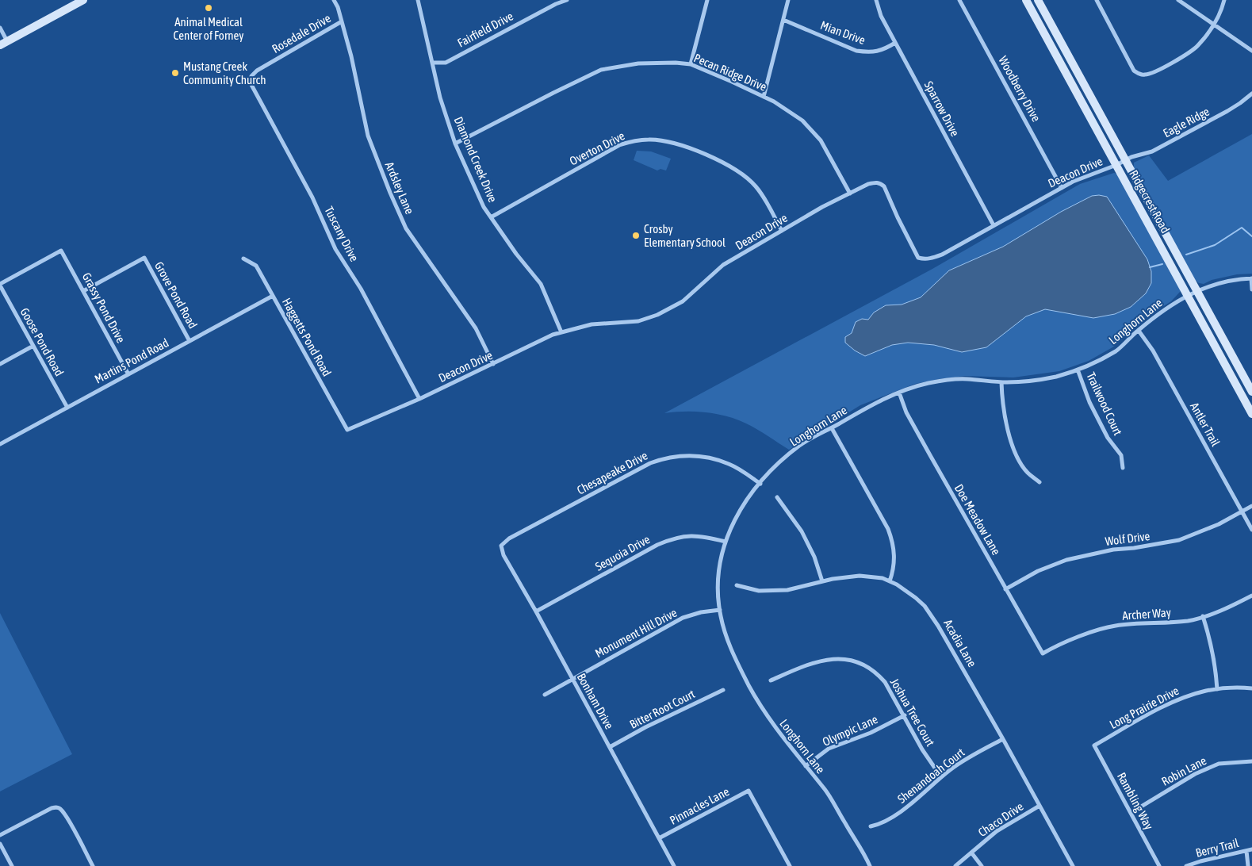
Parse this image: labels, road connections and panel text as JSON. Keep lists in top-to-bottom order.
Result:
{
  "streets": {
    "main road": ["Ridgecrest Road"],
    "street": [
      "Fairfield Drive",
      "Mian Drive",
      "Rosedale Drive",
      "Pecan Ridge Drive",
      "Woodberry Drive",
      "Sparrow Drive",
      "Eagle Ridge",
      "Overton Drive",
      "Diamond Creek Drive",
      "Deacon Drive",
      "Ardsley Lane",
      "Tuscany Drive",
      "Grove Pond Road",
      "Grassy Pond Drive",
      "Longhorn Lane",
      "Haggetts Pond Road",
      "Goose Pond Road",
      "Martins Pond Road",
      "Trailwood Court",
      "Antler Trail",
      "Chesapeake Drive",
      "Doe Meadow Lane",
      "Wolf Drive",
      "Sequoia Drive",
      "Archer Way",
      "Monument Hill Drive",
      "Acadia Lane",
      "Bonham Drive",
      "Long Prairie Drive",
      "Bitter Root Court",
      "Joshua Tree Court",
      "Olympic Lane",
      "Robin Lane",
      "Shenandoah Court",
      "Rambling Way",
      "Pinnacles Lane",
      "Chaco Drive",
      "Berry Trail"
    ]
  },
  "crossings": [
    ["Fairfield Drive", "Diamond Creek Drive"],
    ["Mian Drive", "Sparrow Drive"],
    ["Rosedale Drive", "Ardsley Lane"],
    ["Rosedale Drive", "Tuscany Drive"],
    ["Pecan Ridge Drive", "Diamond Creek Drive"],
    ["Pecan Ridge Drive", "Deacon Drive"],
    ["Woodberry Drive", "Deacon Drive"],
    ["Sparrow Drive", "Deacon Drive"],
    ["Eagle Ridge", "Deacon Drive"],
    ["Eagle Ridge", "Ridgecrest Road"],
    ["Overton Drive", "Diamond Creek Drive"],
    ["Overton Drive", "Deacon Drive"],
    ["Diamond Creek Drive", "Deacon Drive"],
    ["Deacon Drive", "Ardsley Lane"],
    ["Deacon Drive", "Ridgecrest Road"],
    ["Deacon Drive", "Tuscany Drive"],
    ["Deacon Drive", "Haggetts Pond Road"],
    ["Ridgecrest Road", "Longhorn Lane"],
    ["Grove Pond Road", "Grassy Pond Drive"],
    ["Grove Pond Road", "Martins Pond Road"],
    ["Grassy Pond Drive", "Goose Pond Road"],
    ["Grassy Pond Drive", "Martins Pond Road"],
    ["Longhorn Lane", "Trailwood Court"],
    ["Longhorn Lane", "Antler Trail"],
    ["Longhorn Lane", "Chesapeake Drive"],
    ["Longhorn Lane", "Doe Meadow Lane"],
    ["Longhorn Lane", "Sequoia Drive"],
    ["Longhorn Lane", "Monument Hill Drive"],
    ["Longhorn Lane", "Olympic Lane"],
    ["Haggetts Pond Road", "Martins Pond Road"],
    ["Goose Pond Road", "Martins Pond Road"],
    ["Antler Trail", "Wolf Drive"],
    ["Chesapeake Drive", "Bonham Drive"],
    ["Doe Meadow Lane", "Wolf Drive"],
    ["Doe Meadow Lane", "Archer Way"],
    ["Sequoia Drive", "Bonham Drive"],
    ["Monument Hill Drive", "Bonham Drive"],
    ["Acadia Lane", "Shenandoah Court"],
    ["Acadia Lane", "Chaco Drive"],
    ["Bonham Drive", "Bitter Root Court"],
    ["Bonham Drive", "Pinnacles Lane"],
    ["Long Prairie Drive", "Rambling Way"],
    ["Joshua Tree Court", "Olympic Lane"],
    ["Joshua Tree Court", "Shenandoah Court"],
    ["Robin Lane", "Rambling Way"]
  ],
  "places": ["Animal Medical Center of Forney", "Mustang Creek Community Church", "Crosby Elementary School"]
}
